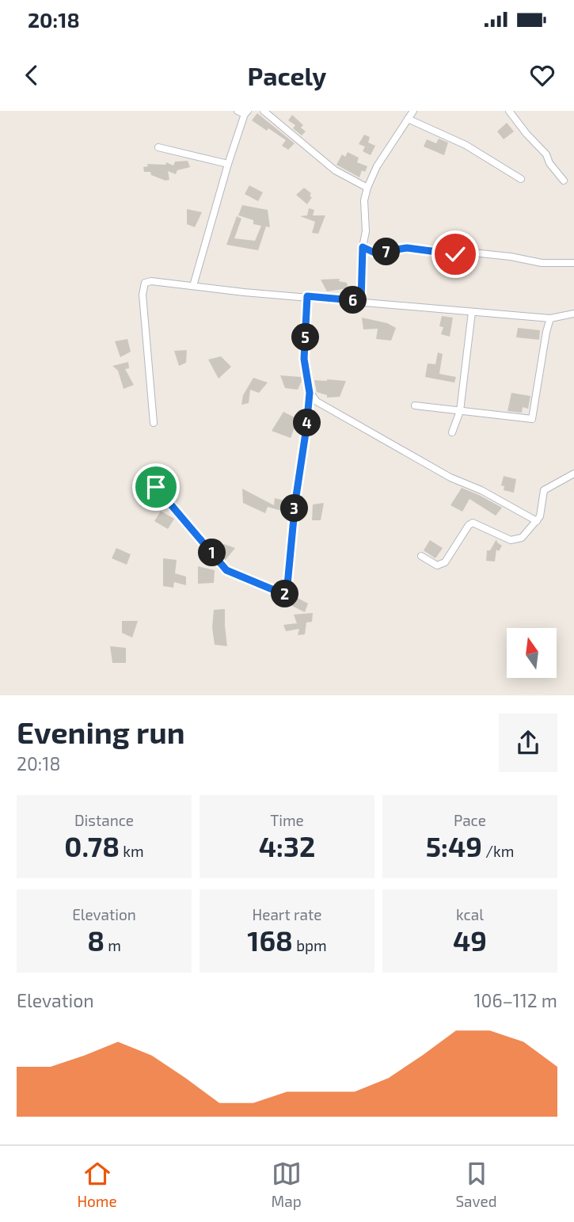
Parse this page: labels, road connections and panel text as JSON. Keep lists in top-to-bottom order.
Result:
{
  "north": "top",
  "page": {
    "status": "20:18",
    "header": "Pacely",
    "pins": [
      "7",
      "6",
      "5",
      "4",
      "3",
      "1",
      "2"
    ],
    "heading": ["Evening run", "20:18"],
    "stats": [
      ["Distance", "0.78 km"],
      ["Time", "4:32"],
      ["Pace", "5:49 /km"],
      ["Elevation", "8 m"],
      ["Heart rate", "168 bpm"],
      ["kcal", "49"]
    ],
    "chart": ["Elevation", "106–112 m"],
    "tabs": ["Home", "Map", "Saved"]
  }
}
